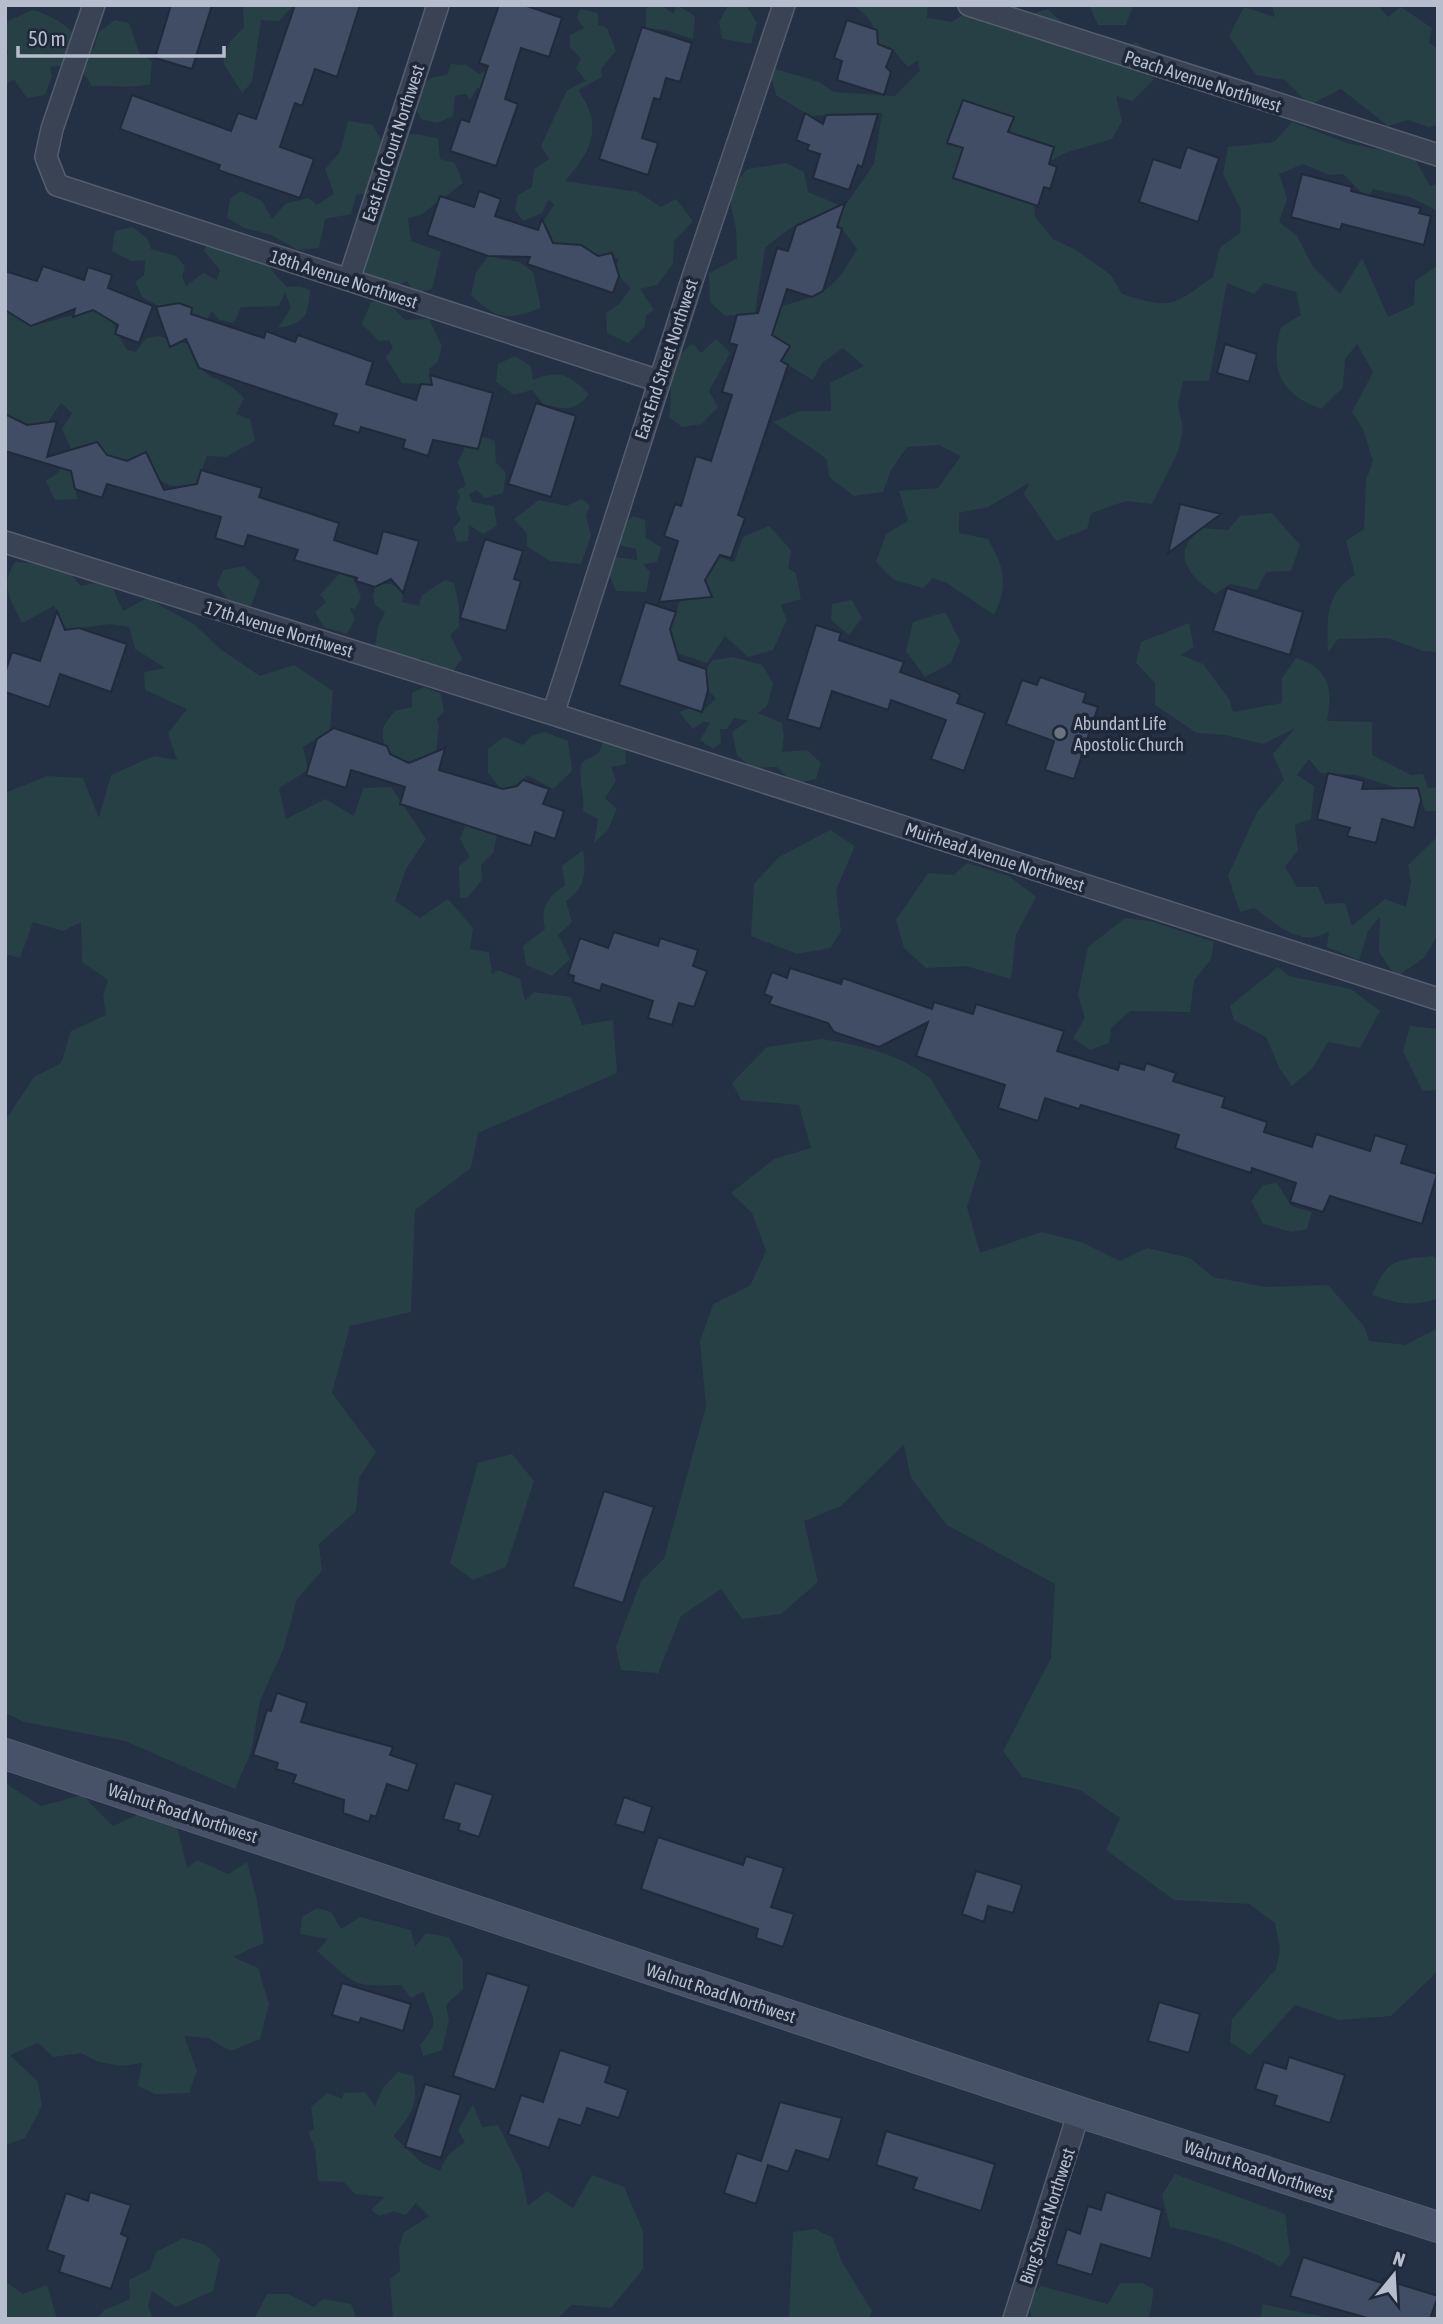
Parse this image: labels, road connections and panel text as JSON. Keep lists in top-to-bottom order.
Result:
{
  "streets": {
    "street": [
      "Peach Avenue Northwest",
      "East End Court Northwest",
      "18th Avenue Northwest",
      "East End Street Northwest",
      "17th Avenue Northwest",
      "Muirhead Avenue Northwest",
      "Walnut Road Northwest",
      "Bing Street Northwest"
    ]
  },
  "crossings": [
    ["East End Court Northwest", "18th Avenue Northwest"],
    ["18th Avenue Northwest", "East End Street Northwest"],
    ["East End Street Northwest", "17th Avenue Northwest"],
    ["East End Street Northwest", "Muirhead Avenue Northwest"],
    ["17th Avenue Northwest", "Muirhead Avenue Northwest"],
    ["Walnut Road Northwest", "Bing Street Northwest"]
  ],
  "places": ["Abundant Life Apostolic Church"],
  "scale_bar": "50 m",
  "north": "top"
}
